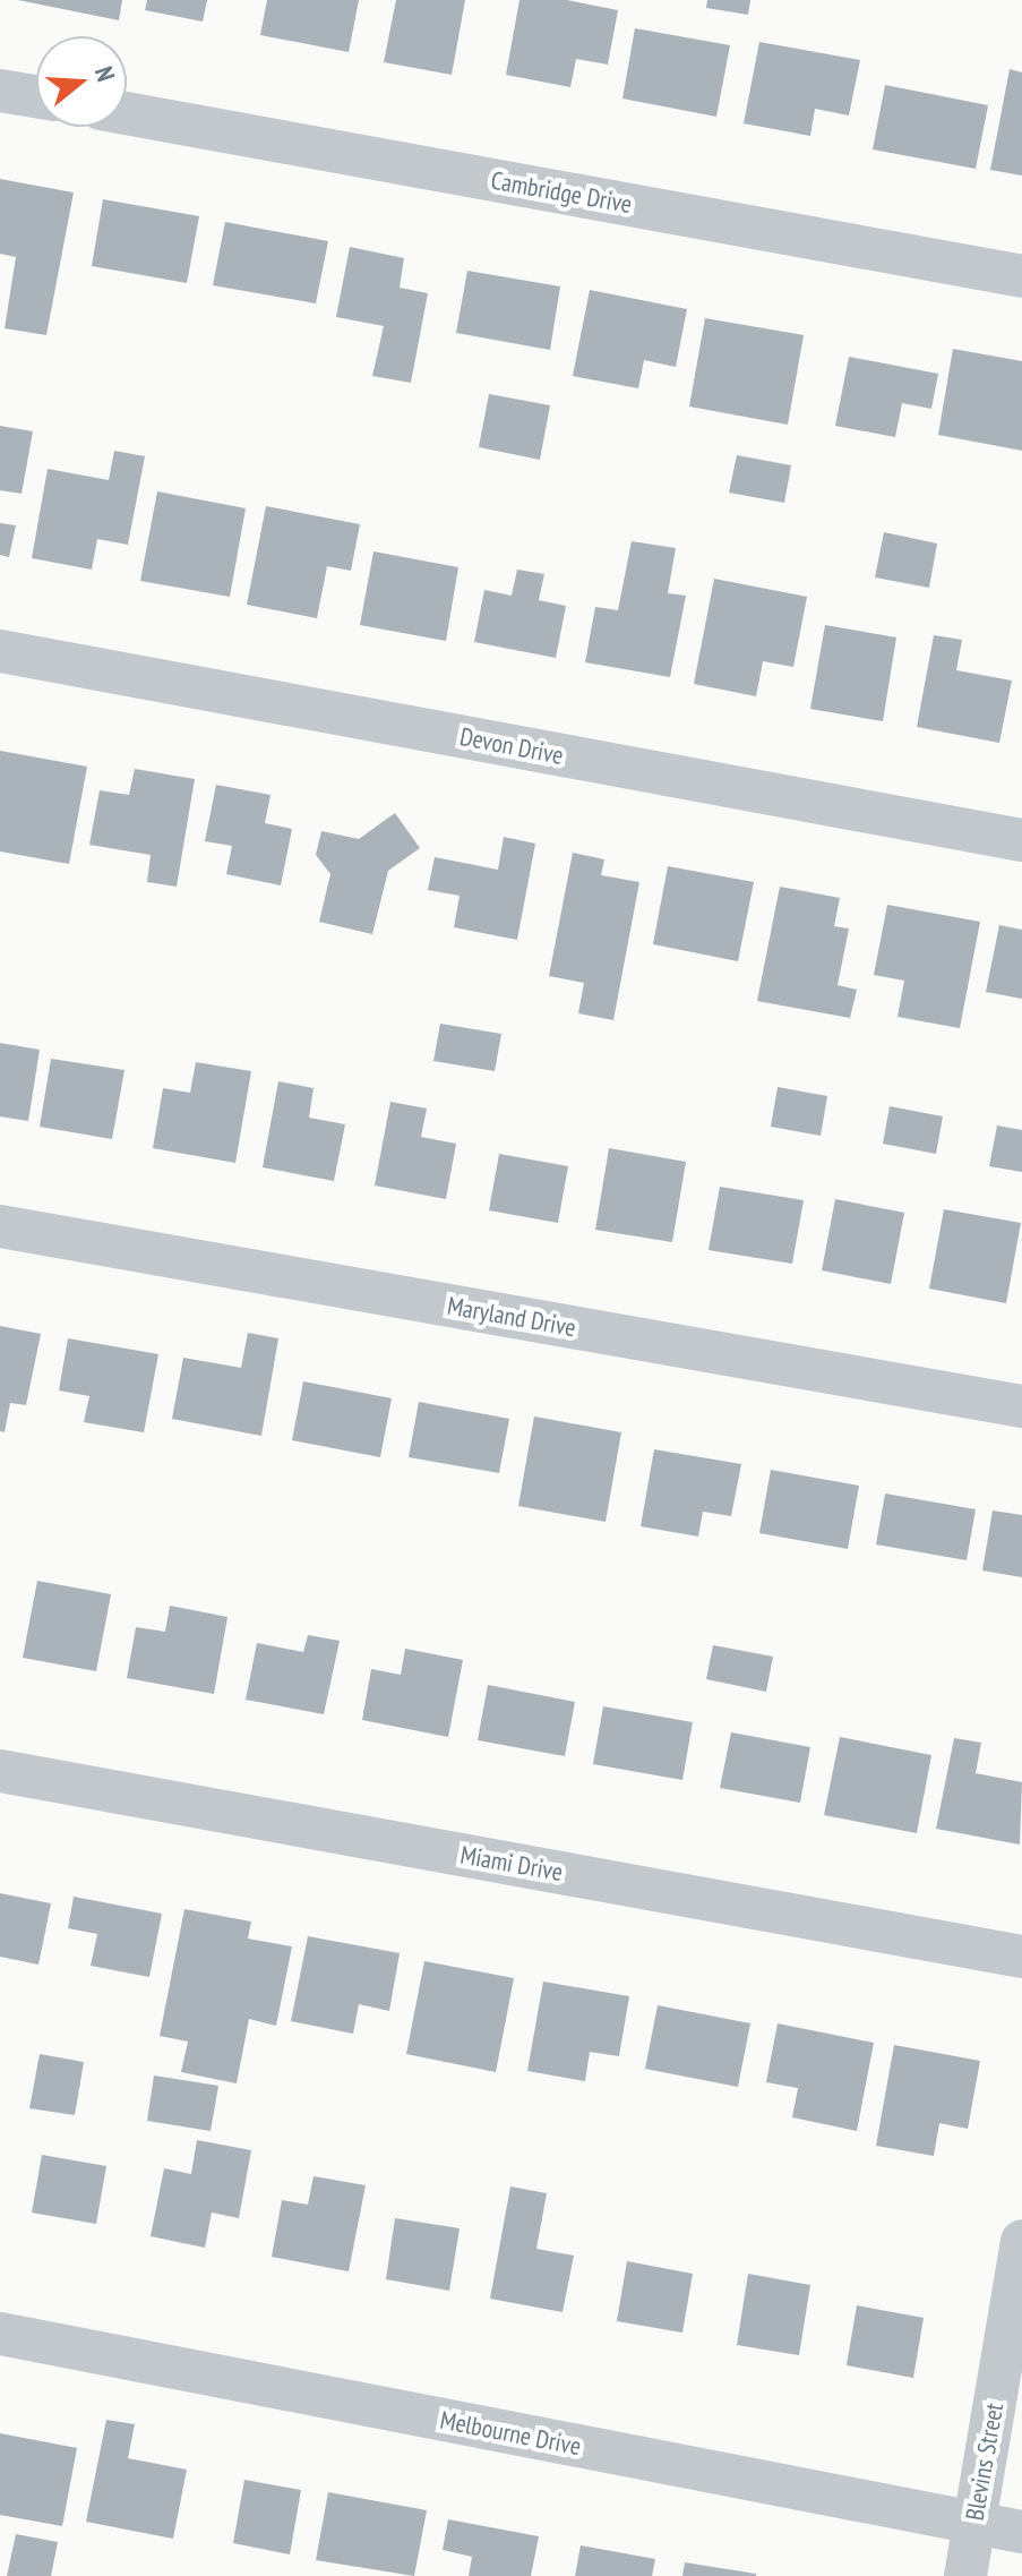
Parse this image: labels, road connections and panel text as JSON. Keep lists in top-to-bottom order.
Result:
{
  "streets": {
    "street": [
      "Cambridge Drive",
      "Devon Drive",
      "Maryland Drive",
      "Miami Drive",
      "Melbourne Drive",
      "Blevins Street"
    ]
  },
  "crossings": [
    ["Melbourne Drive", "Blevins Street"]
  ],
  "north": "right"
}
